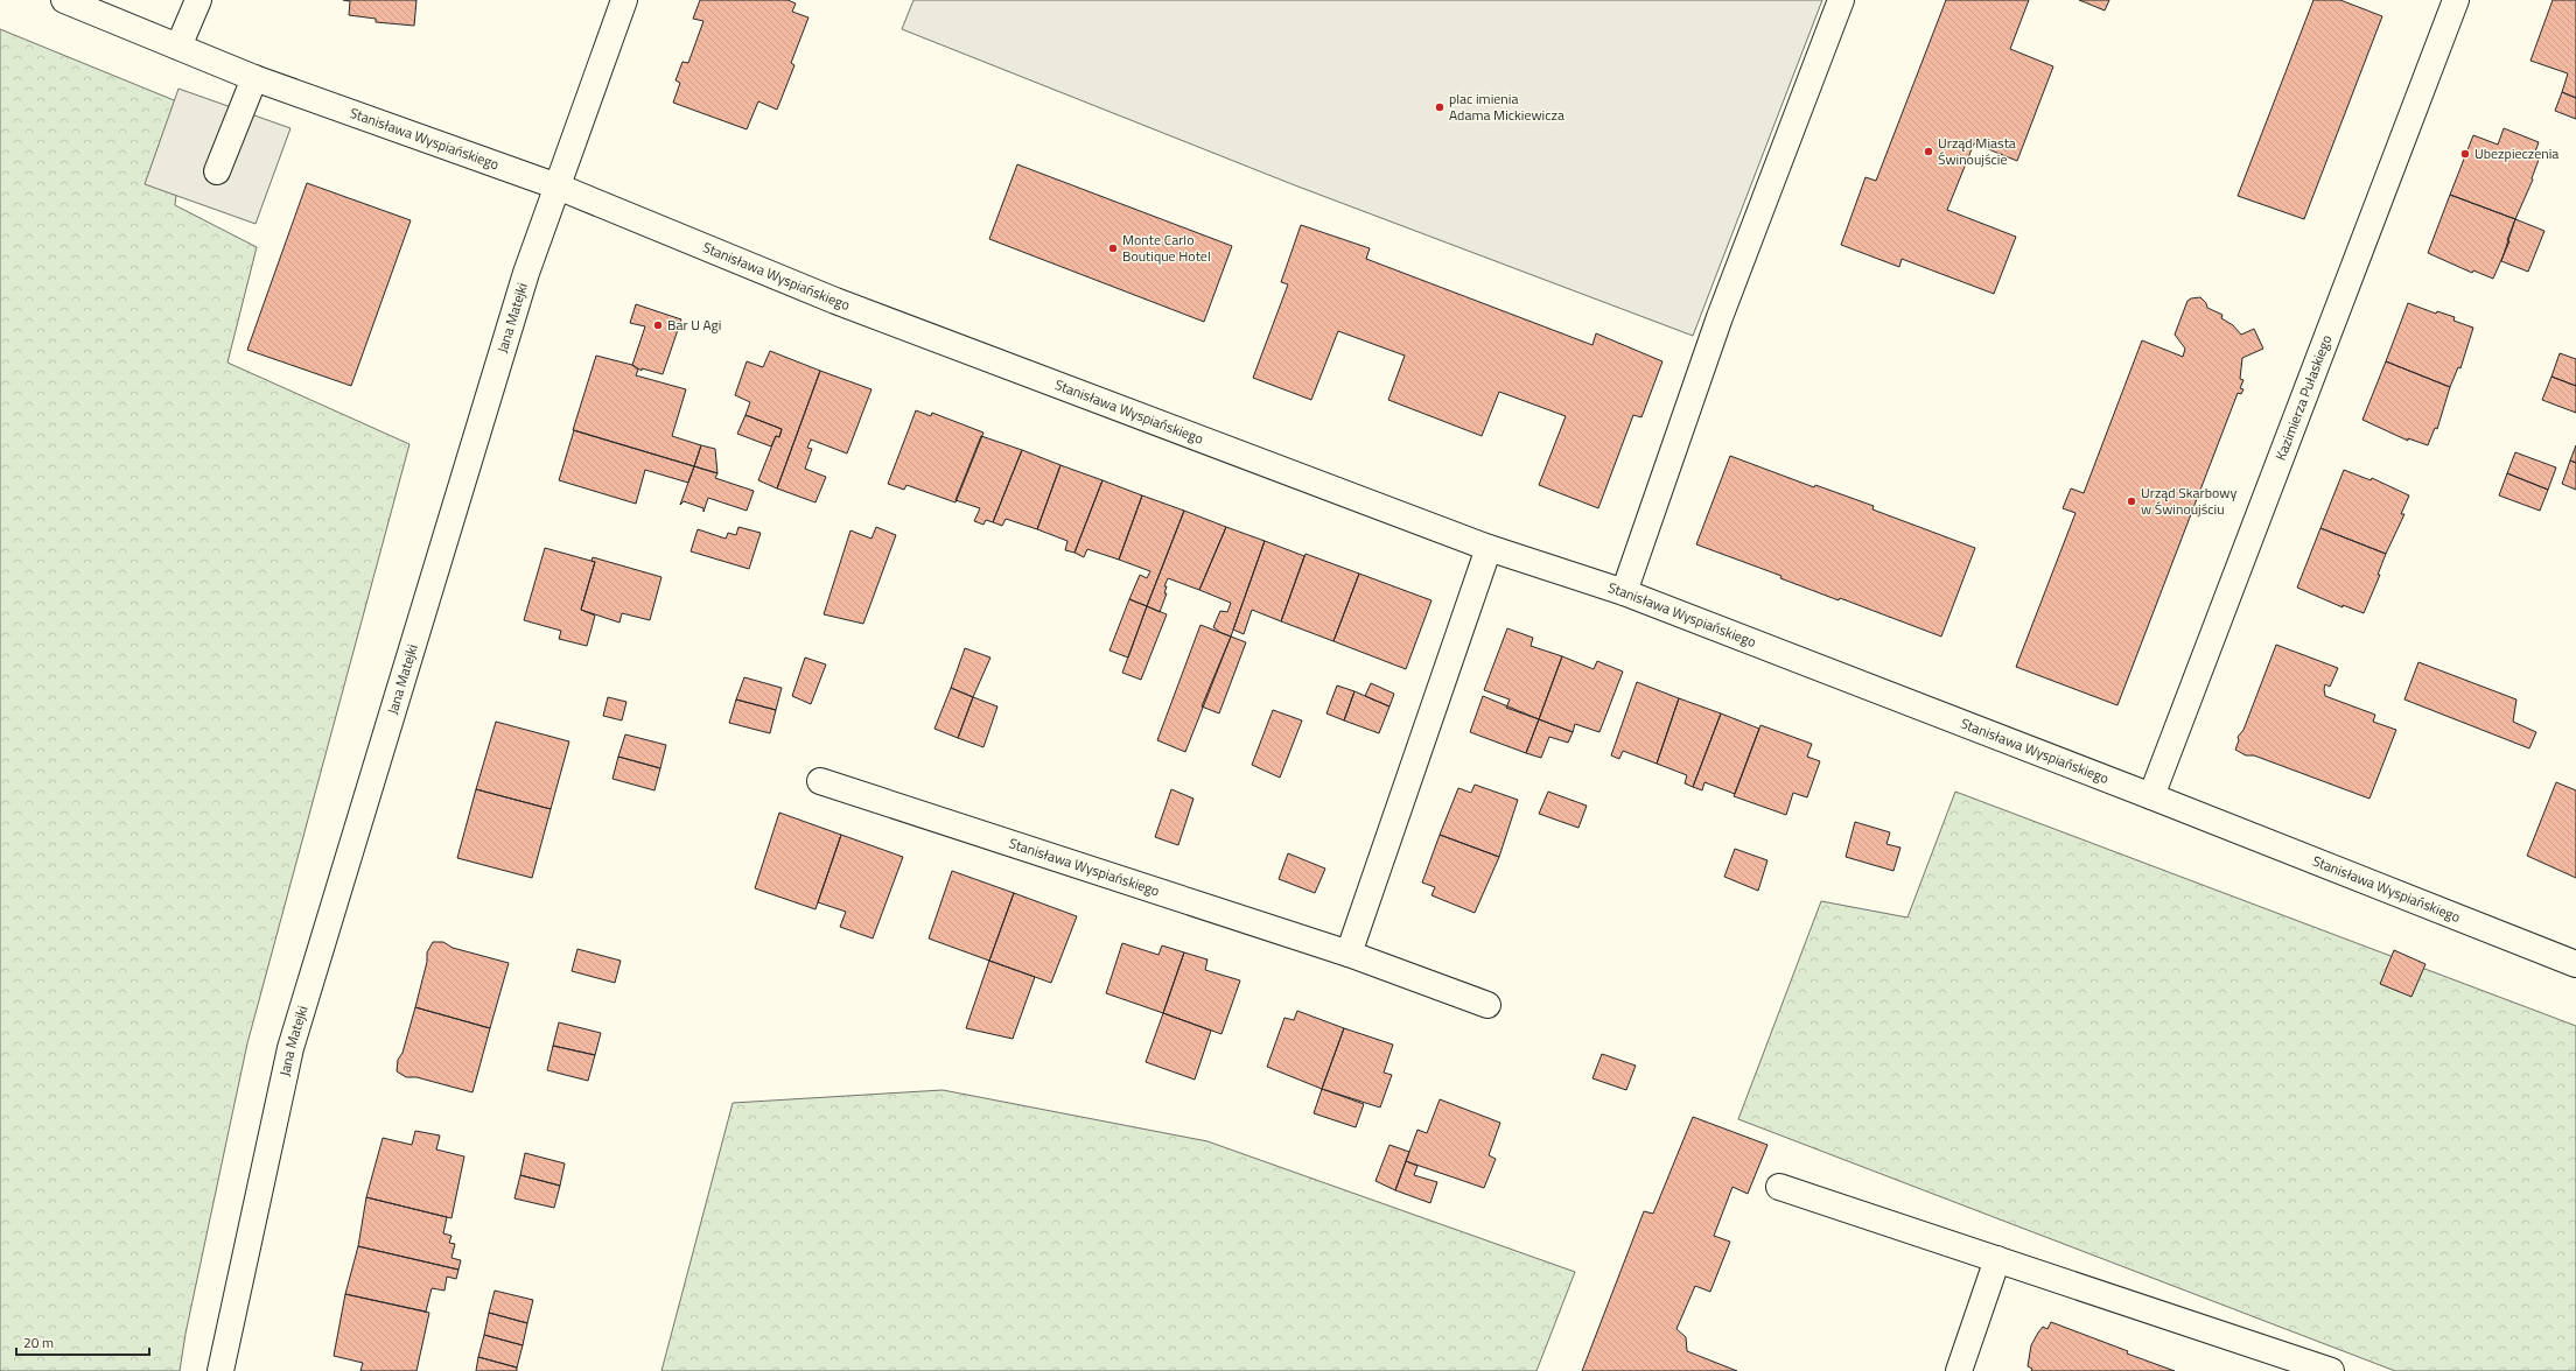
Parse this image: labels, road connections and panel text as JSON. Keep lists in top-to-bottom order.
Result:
{
  "streets": {
    "street": ["Stanisława Wyspiańskiego", "Jana Matejki", "Kazimierza Pułaskiego"]
  },
  "crossings": [
    ["Stanisława Wyspiańskiego", "Jana Matejki"],
    ["Stanisława Wyspiańskiego", "Kazimierza Pułaskiego"]
  ],
  "places": [
    "plac imienia Adama Mickiewicza",
    "Urząd Miasta Świnoujście",
    "Ubezpieczenia",
    "Monte Carlo Boutique Hotel",
    "Bar U Agi",
    "Urząd Skarbowy w Świnoujściu"
  ],
  "scale_bar": "20 m"
}
